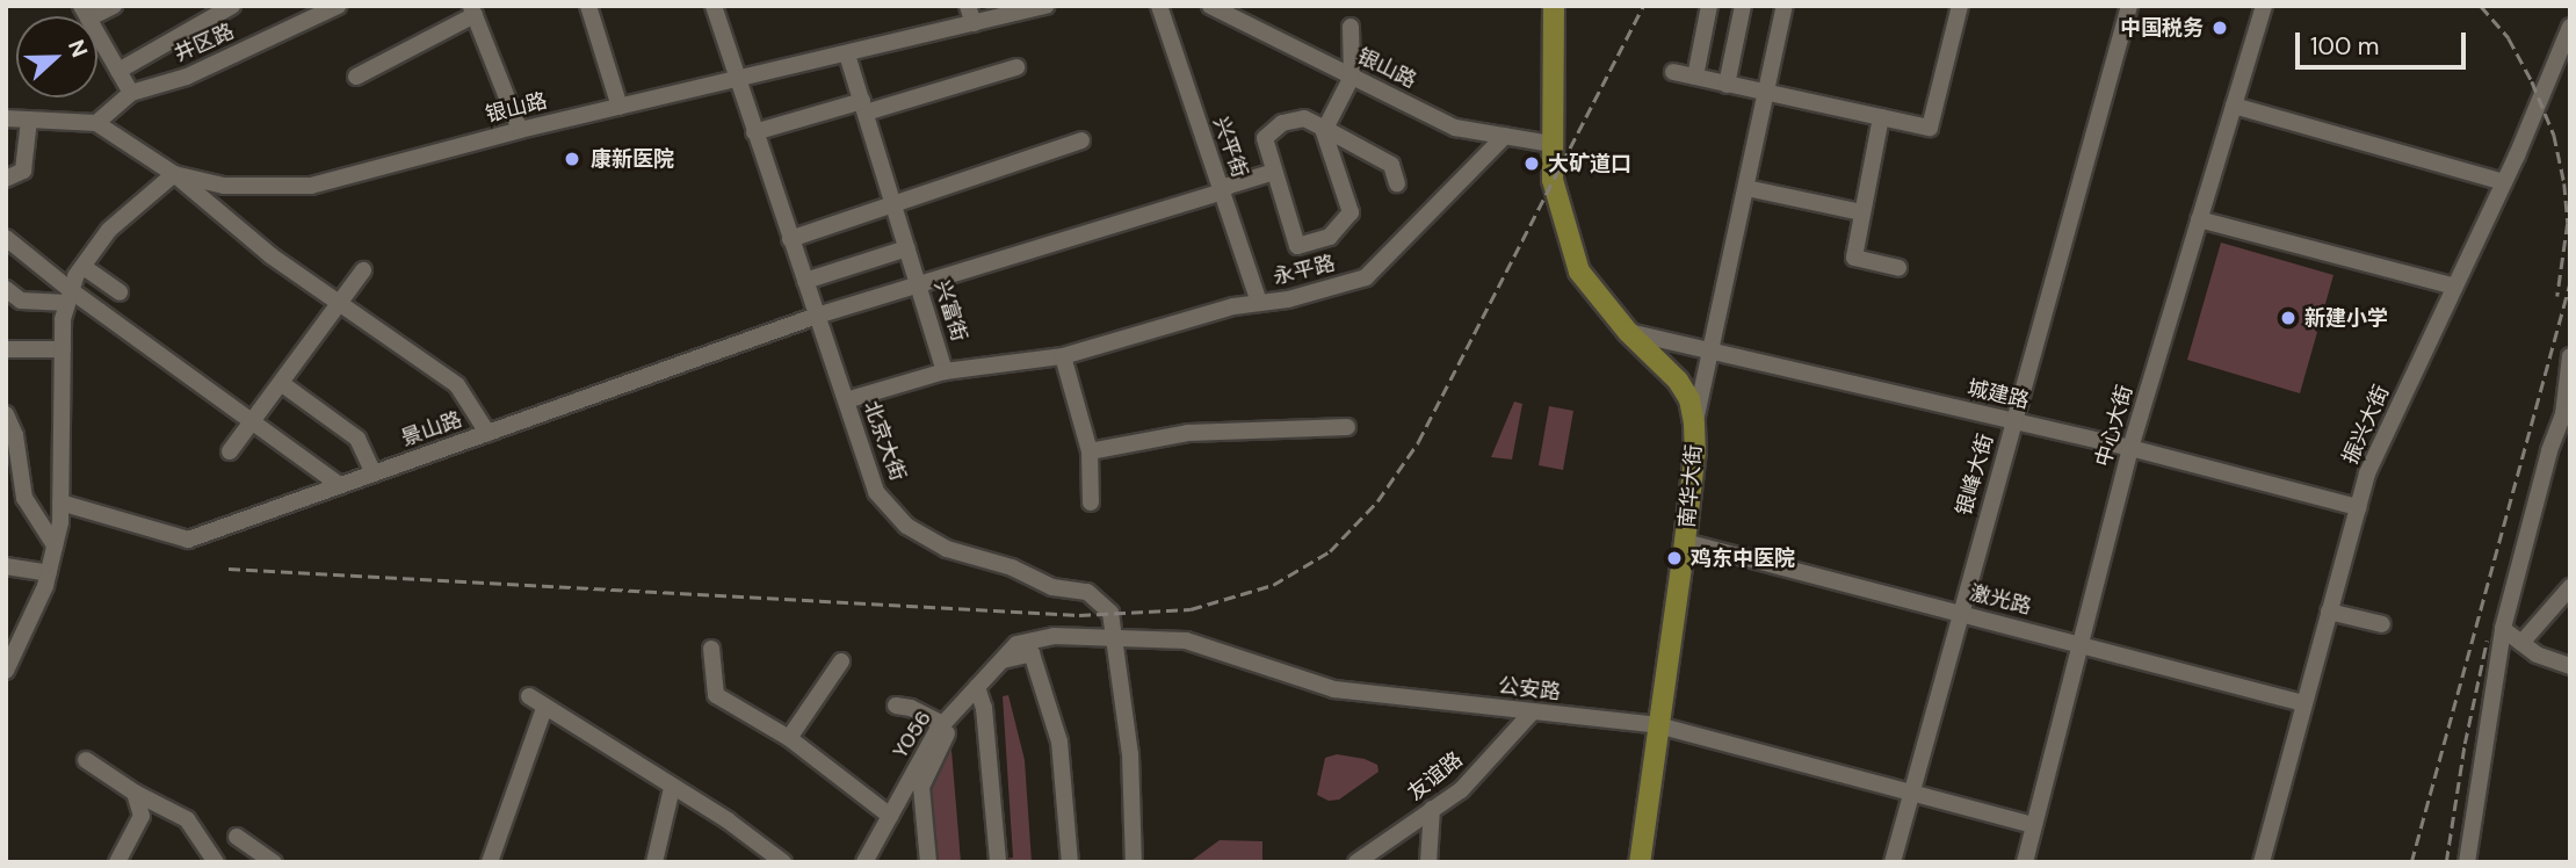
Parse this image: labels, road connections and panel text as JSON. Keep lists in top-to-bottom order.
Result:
{
  "streets": {
    "main road": ["南华大街"],
    "street": [
      "井区路",
      "银山路",
      "兴平街",
      "永平路",
      "兴富街",
      "城建路",
      "振兴大街",
      "中心大街",
      "景山路",
      "北京大街",
      "银峰大街",
      "激光路",
      "公安路",
      "Y056",
      "友谊路"
    ]
  },
  "crossings": [
    ["银山路", "永平路"],
    ["银山路", "兴富街"],
    ["银山路", "北京大街"],
    ["银山路", "南华大街"],
    ["兴平街", "永平路"],
    ["兴平街", "景山路"],
    ["永平路", "兴富街"],
    ["兴富街", "景山路"],
    ["城建路", "振兴大街"],
    ["城建路", "中心大街"],
    ["城建路", "银峰大街"],
    ["城建路", "南华大街"],
    ["振兴大街", "激光路"],
    ["中心大街", "激光路"],
    ["中心大街", "公安路"],
    ["景山路", "北京大街"],
    ["北京大街", "公安路"],
    ["银峰大街", "激光路"],
    ["银峰大街", "公安路"],
    ["南华大街", "激光路"],
    ["南华大街", "公安路"],
    ["公安路", "Y056"],
    ["公安路", "友谊路"]
  ],
  "places": [
    "中国税务",
    "康新医院",
    "大矿道口",
    "新建小学",
    "鸡东中医院"
  ],
  "scale_bar": "100 m",
  "north": "right"
}
